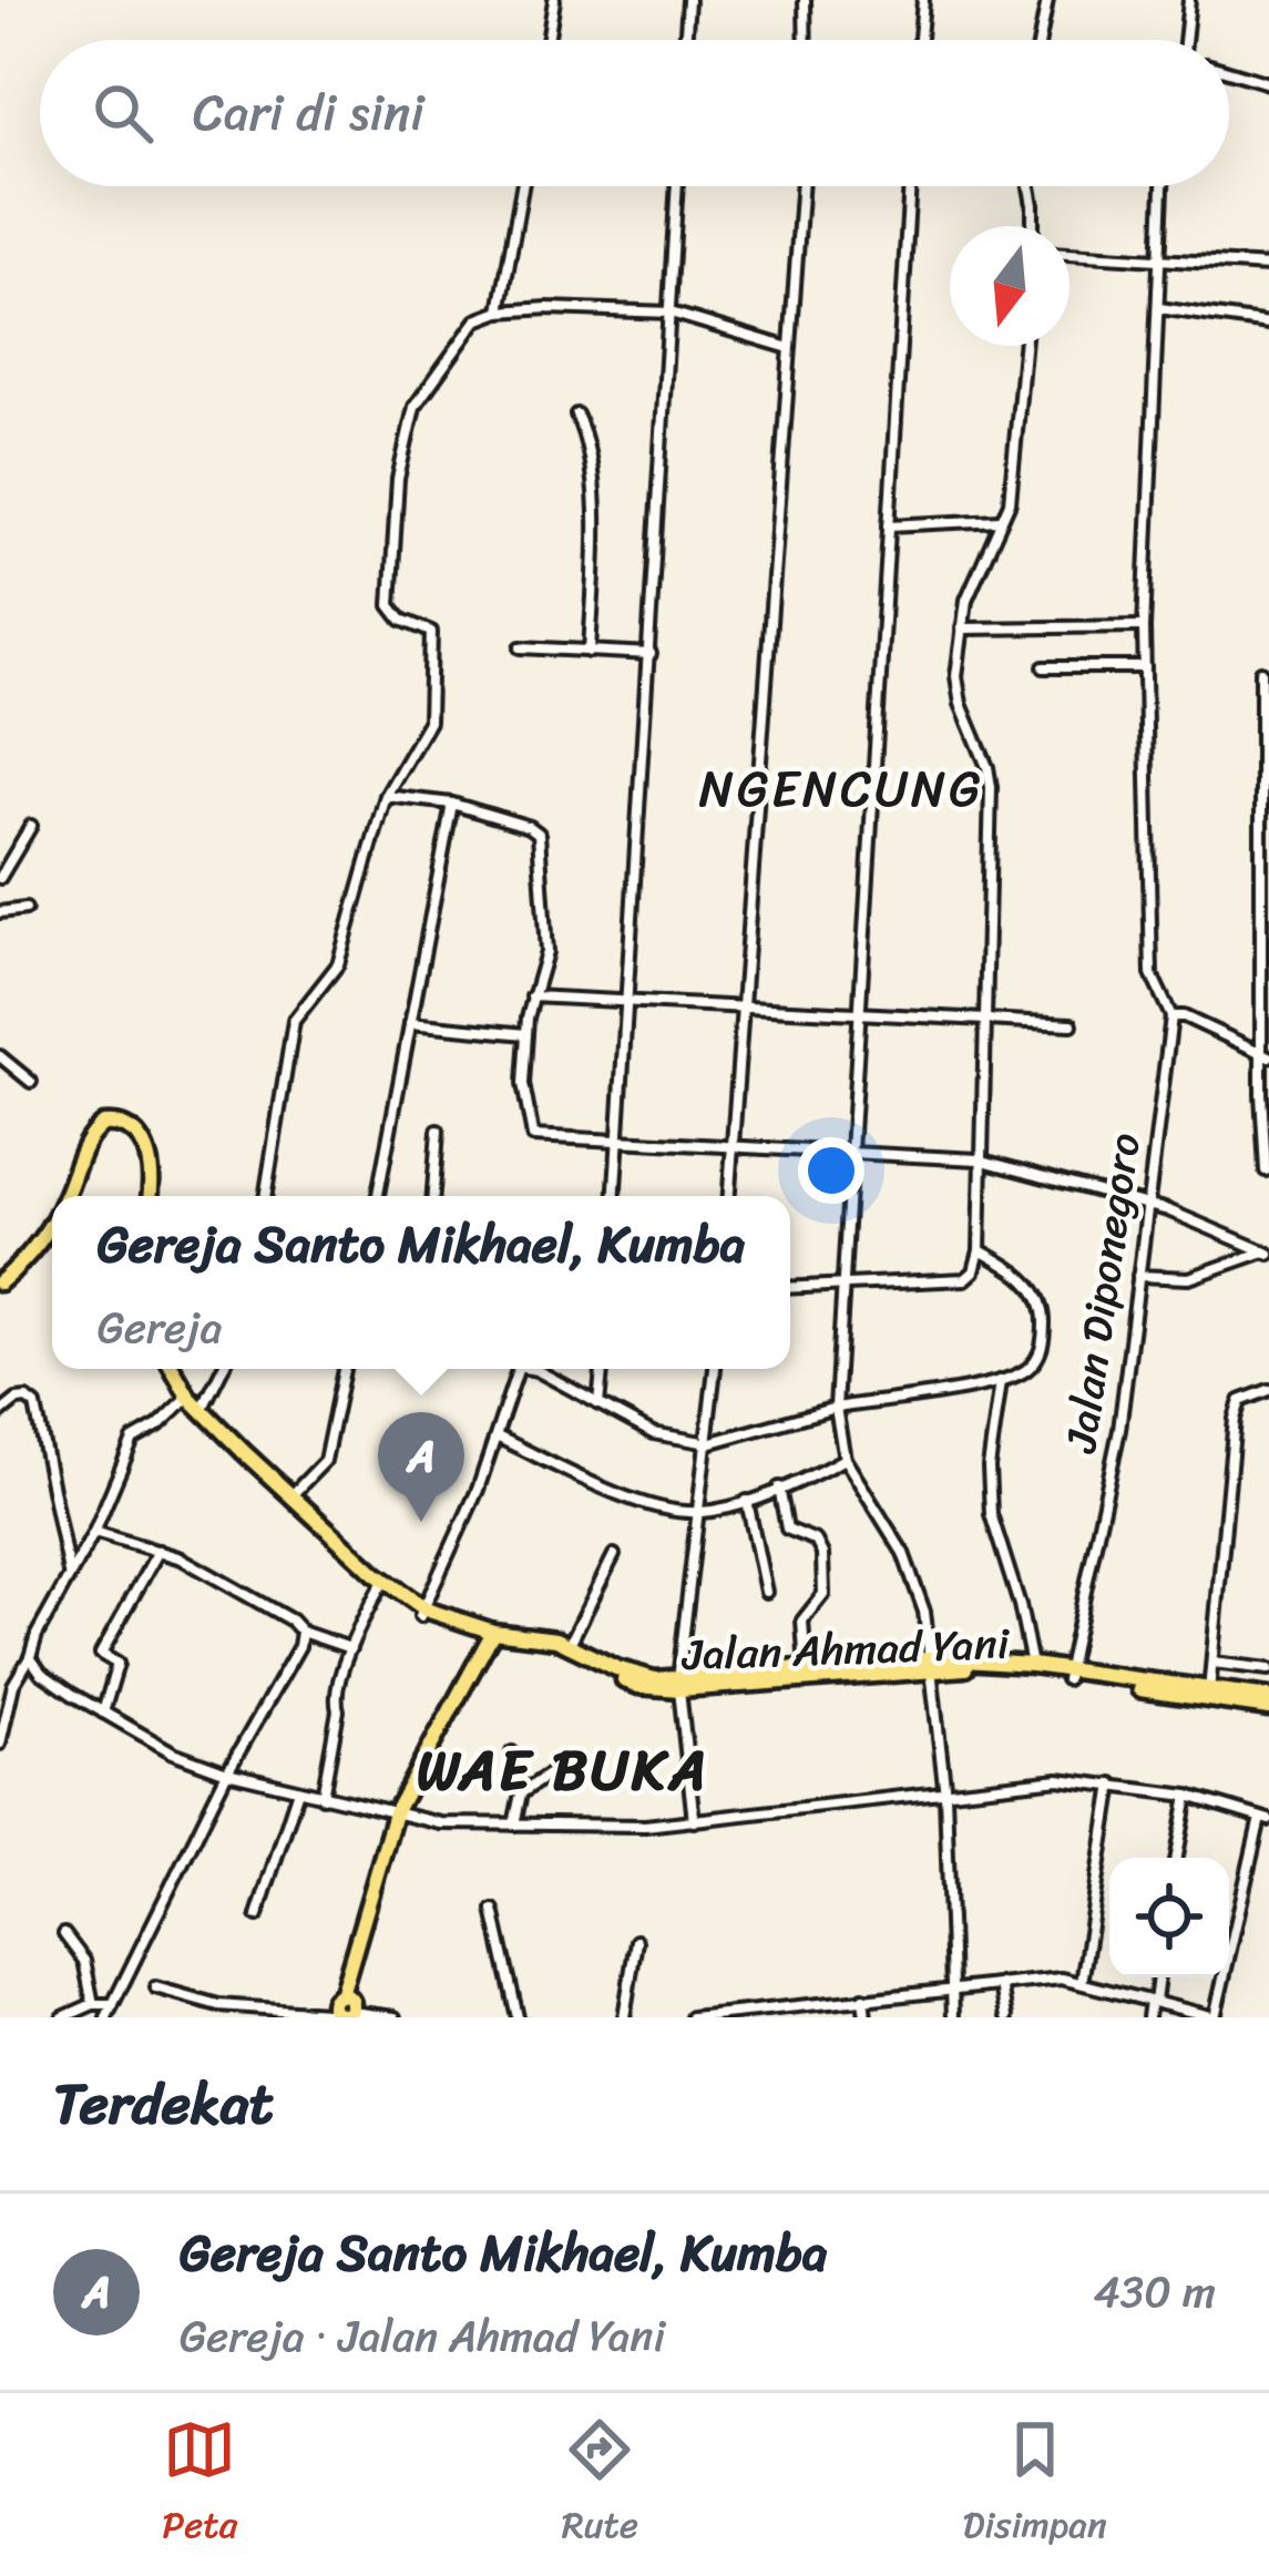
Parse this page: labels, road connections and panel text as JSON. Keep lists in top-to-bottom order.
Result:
{
  "streets": {
    "highway": ["Jalan Ahmad Yani"],
    "street": ["Jalan Diponegoro"]
  },
  "crossings": [
    ["Jalan Diponegoro", "Jalan Ahmad Yani"]
  ],
  "districts": ["NGENCUNG", "WAE BUKA"],
  "north": "bottom",
  "page": {
    "search": "Cari di sini",
    "popup": ["Gereja Santo Mikhael, Kumba", "Gereja"],
    "pins": "A",
    "heading": "Terdekat",
    "list": [
      {
        "mark": "A",
        "name": "Gereja Santo Mikhael, Kumba",
        "note": "Gereja · Jalan Ahmad Yani",
        "value": "430 m"
      }
    ],
    "nav": ["Peta", "Rute", "Disimpan"]
  }
}
